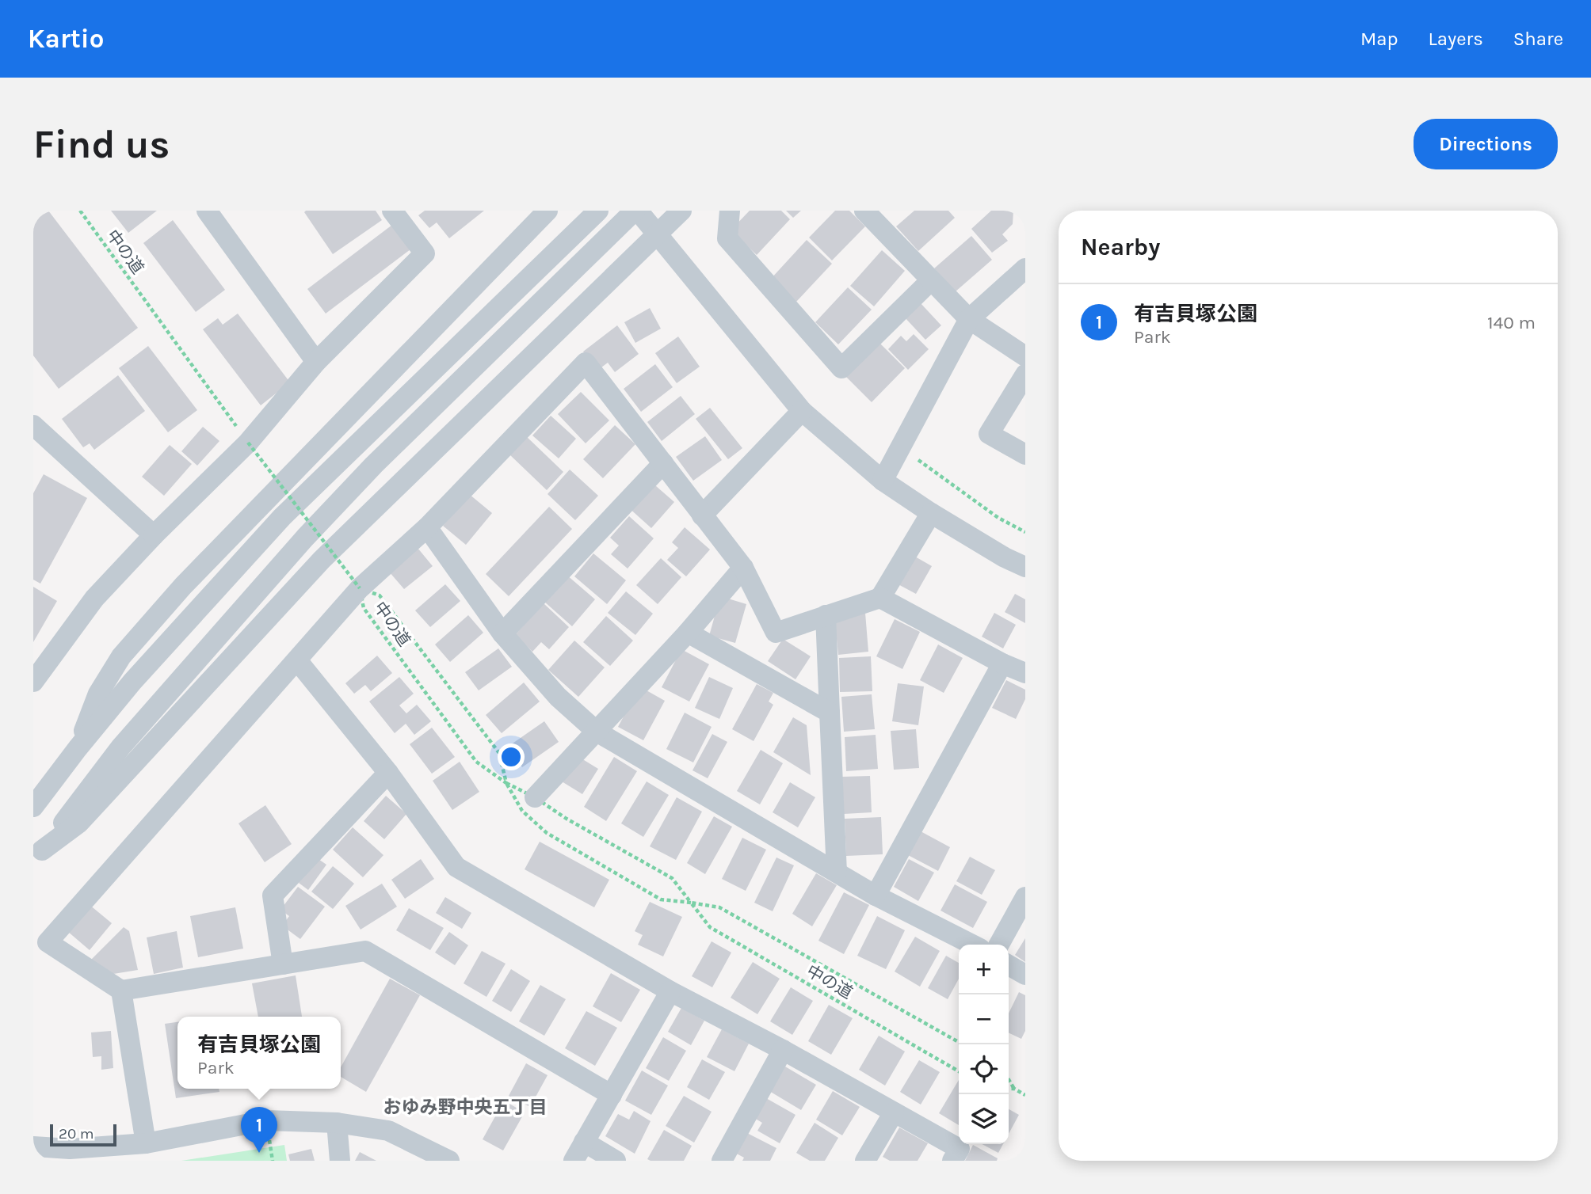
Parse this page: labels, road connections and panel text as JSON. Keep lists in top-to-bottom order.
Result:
{
  "streets": {
    "path": ["中の道"]
  },
  "districts": ["おゆみ野中央五丁目"],
  "scale_bar": "20 m",
  "page": {
    "header": "Kartio",
    "nav": ["Map", "Layers", "Share"],
    "buttons": "Directions",
    "title": "Find us",
    "heading": "Nearby",
    "list": [
      {
        "mark": "1",
        "name": "有吉貝塚公園",
        "note": "Park",
        "value": "140 m"
      }
    ],
    "map_buttons": ["+", "−"],
    "popup": ["有吉貝塚公園", "Park"],
    "pins": "1",
    "scale": "20 m"
  }
}
